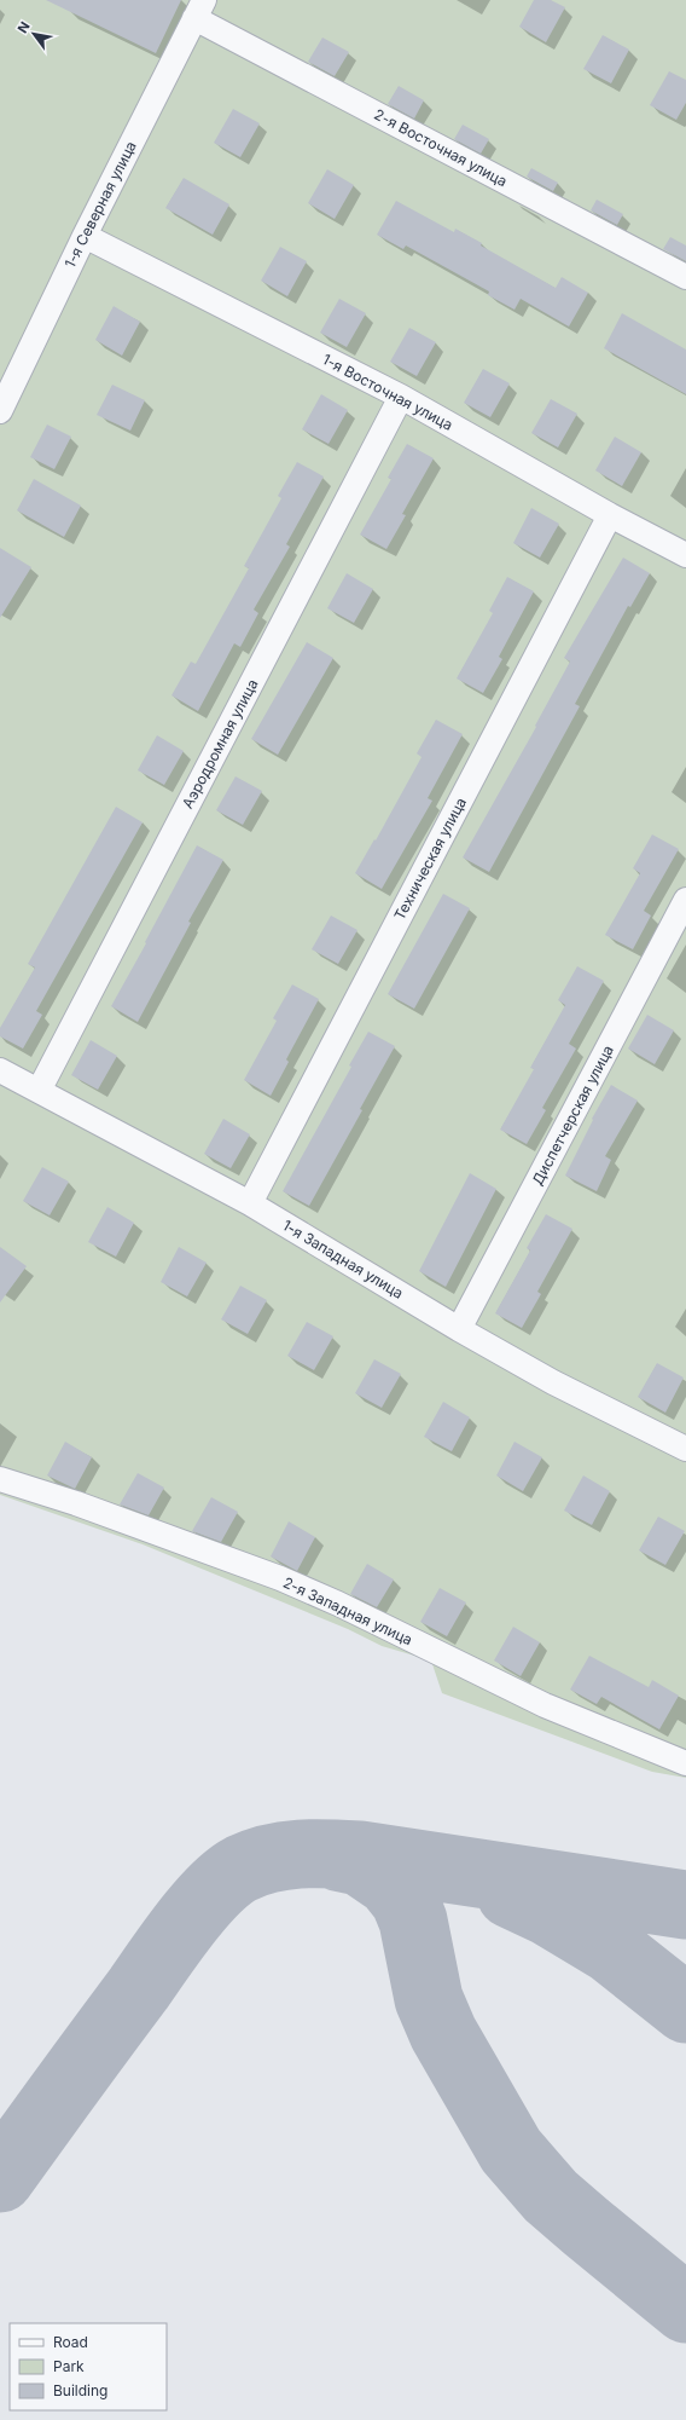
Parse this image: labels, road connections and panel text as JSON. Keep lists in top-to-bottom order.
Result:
{
  "streets": {
    "street": [
      "2-я Восточная улица",
      "1-я Северная улица",
      "1-я Восточная улица",
      "Аэродромная улица",
      "Техническая улица",
      "Диспетчерская улица",
      "1-я Западная улица",
      "2-я Западная улица"
    ]
  },
  "crossings": [
    ["2-я Восточная улица", "1-я Северная улица"],
    ["1-я Северная улица", "1-я Восточная улица"],
    ["1-я Восточная улица", "Аэродромная улица"],
    ["1-я Восточная улица", "Техническая улица"],
    ["Аэродромная улица", "1-я Западная улица"],
    ["Техническая улица", "1-я Западная улица"],
    ["Диспетчерская улица", "1-я Западная улица"]
  ],
  "legend": ["Road", "Park", "Building"],
  "north": "top left"
}
